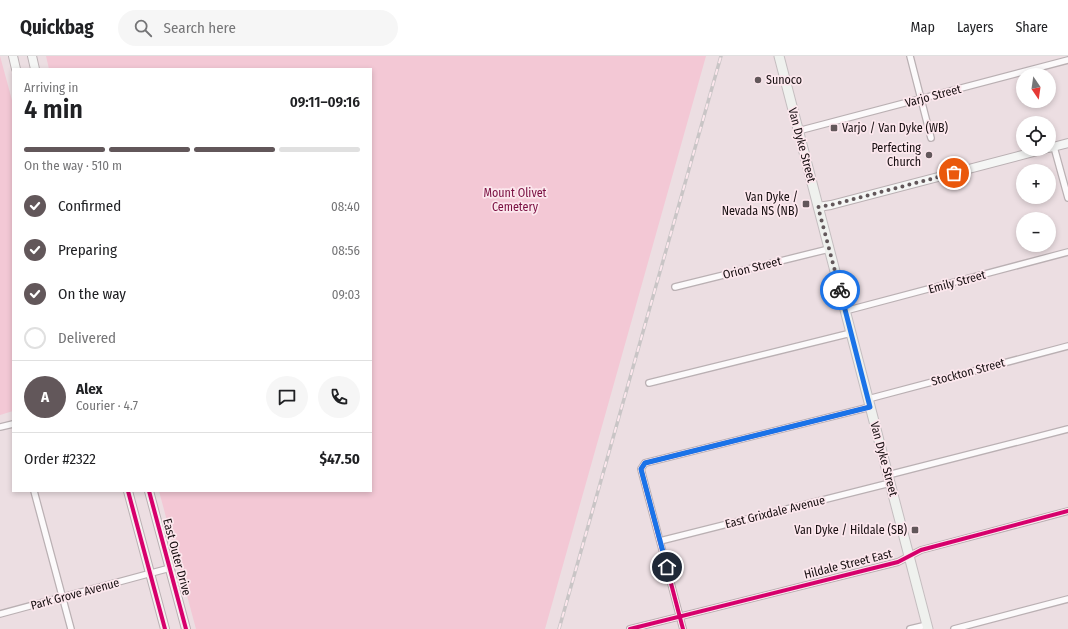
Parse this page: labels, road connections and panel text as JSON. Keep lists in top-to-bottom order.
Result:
{
  "streets": {
    "main road": ["Van Dyke Street", "East Outer Drive"],
    "street": [
      "Varjo Street",
      "Orion Street",
      "Emily Street",
      "Stockton Street",
      "East Grixdale Avenue",
      "Hildale Street East",
      "Park Grove Avenue"
    ]
  },
  "crossings": [
    ["Varjo Street", "Van Dyke Street"],
    ["Van Dyke Street", "Orion Street"],
    ["Van Dyke Street", "Emily Street"],
    ["Van Dyke Street", "Stockton Street"],
    ["Van Dyke Street", "East Grixdale Avenue"],
    ["Van Dyke Street", "Hildale Street East"],
    ["Stockton Street", "East Grixdale Avenue"],
    ["East Outer Drive", "Park Grove Avenue"]
  ],
  "parks": ["Mount Olivet Cemetery"],
  "places": {
    "other": ["Sunoco", "Perfecting Church"],
    "transit": ["Varjo / Van Dyke (WB)", "Van Dyke / Nevada NS (NB)", "Van Dyke / Hildale (SB)"]
  },
  "north": "bottom",
  "page": {
    "header": "Quickbag",
    "search": "Search here",
    "nav": ["Map", "Layers", "Share"],
    "map_buttons": ["+", "−"],
    "heading": ["4 min", "Arriving in", "09:11–09:16"],
    "panel": [
      "Alex",
      "Courier · 4.7",
      "Order #2322",
      "$47.50"
    ],
    "bar": "On the way · 510 m",
    "list": [
      ["Confirmed", "08:40"],
      ["Preparing", "08:56"],
      ["On the way", "09:03"],
      "Delivered"
    ],
    "round": "A"
  }
}
